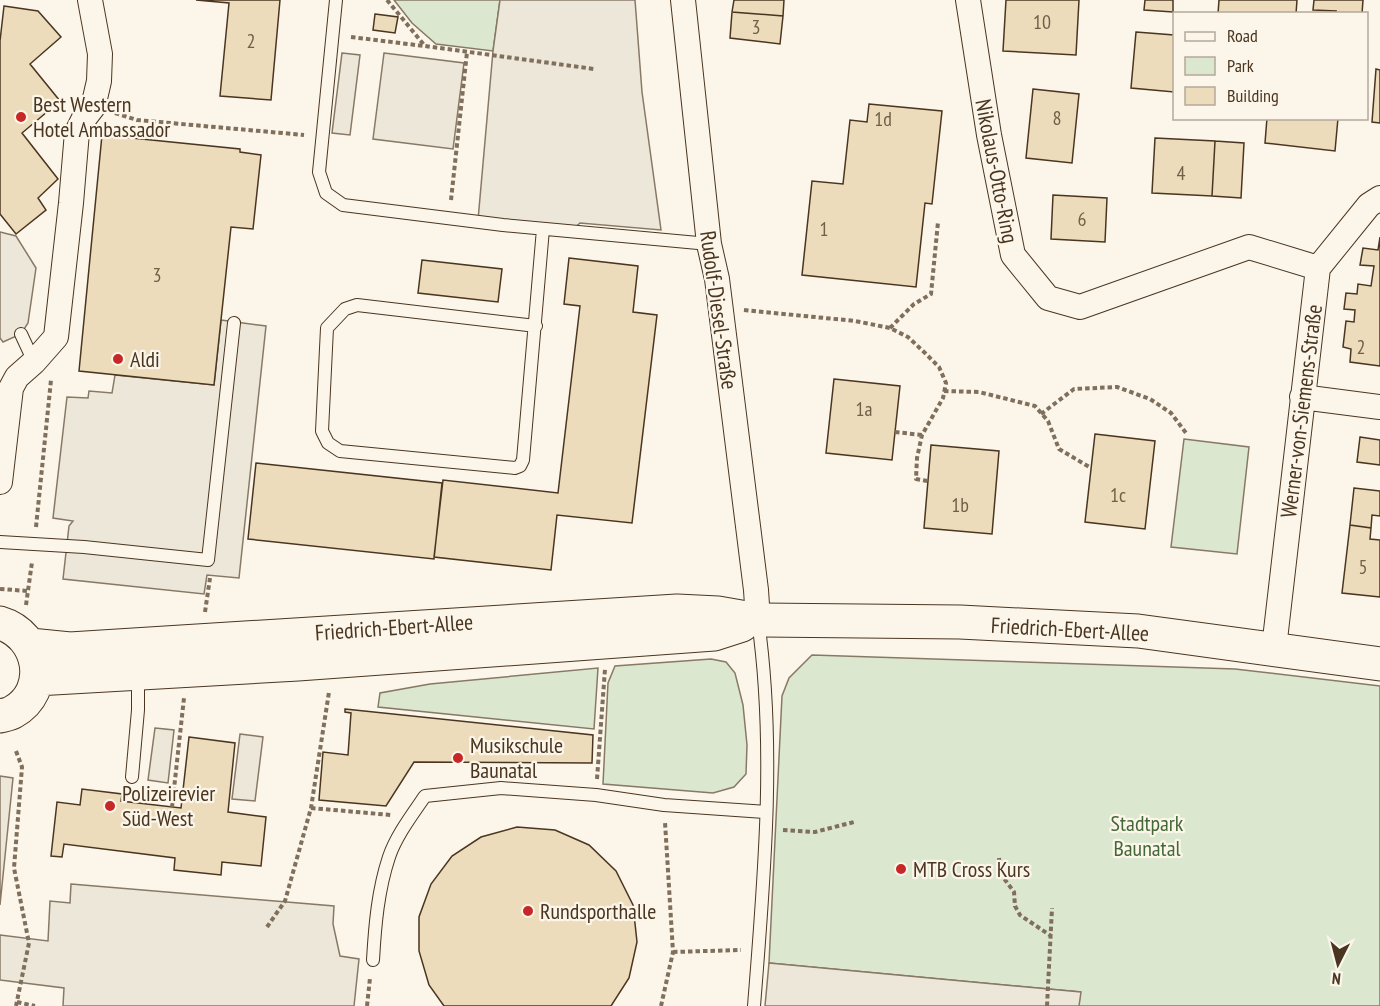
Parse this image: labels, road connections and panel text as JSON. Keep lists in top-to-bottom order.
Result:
{
  "streets": {
    "street": [
      "Nikolaus-Otto-Ring",
      "Rudolf-Diesel-Straße",
      "Werner-von-Siemens-Straße",
      "Friedrich-Ebert-Allee"
    ]
  },
  "crossings": [
    ["Nikolaus-Otto-Ring", "Werner-von-Siemens-Straße"],
    ["Rudolf-Diesel-Straße", "Friedrich-Ebert-Allee"],
    ["Werner-von-Siemens-Straße", "Friedrich-Ebert-Allee"]
  ],
  "parks": ["Stadtpark Baunatal"],
  "places": [
    "Best Western Hotel Ambassador",
    "Aldi",
    "Musikschule Baunatal",
    "Polizeirevier Süd-West",
    "MTB Cross Kurs",
    "Rundsporthalle"
  ],
  "house_numbers": [
    "10",
    "3",
    "2",
    "8",
    "1d",
    "4",
    "6",
    "1",
    "3",
    "2",
    "1a",
    "1c",
    "1b",
    "5"
  ],
  "legend": ["Road", "Park", "Building"],
  "north": "bottom"
}
